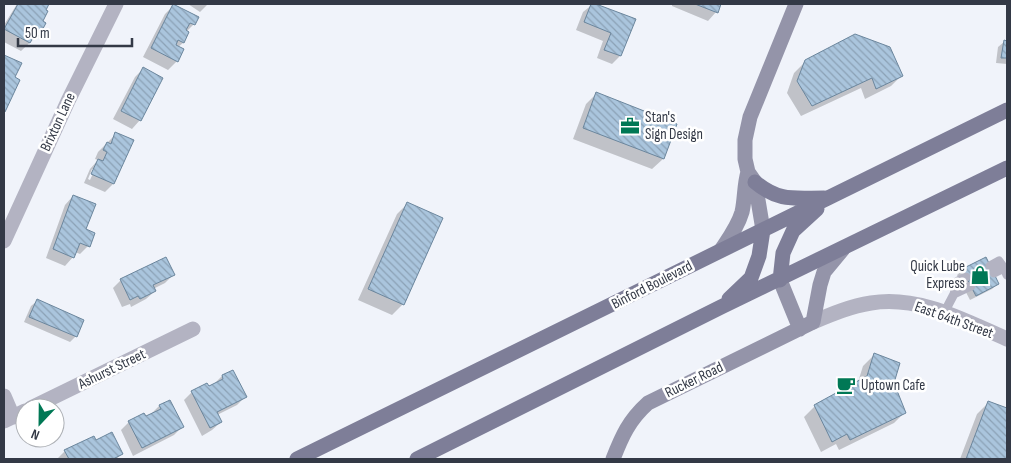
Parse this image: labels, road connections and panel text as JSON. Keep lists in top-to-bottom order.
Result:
{
  "streets": {
    "main road": ["Binford Boulevard"],
    "street": [
      "Brixton Lane",
      "East 64th Street",
      "Ashurst Street",
      "Rucker Road"
    ]
  },
  "crossings": [
    ["East 64th Street", "Rucker Road"]
  ],
  "places": {
    "office": ["Stan's Sign Design"],
    "shop": ["Quick Lube Express"],
    "cafe": ["Uptown Cafe"]
  },
  "scale_bar": "50 m",
  "north": "bottom"
}
